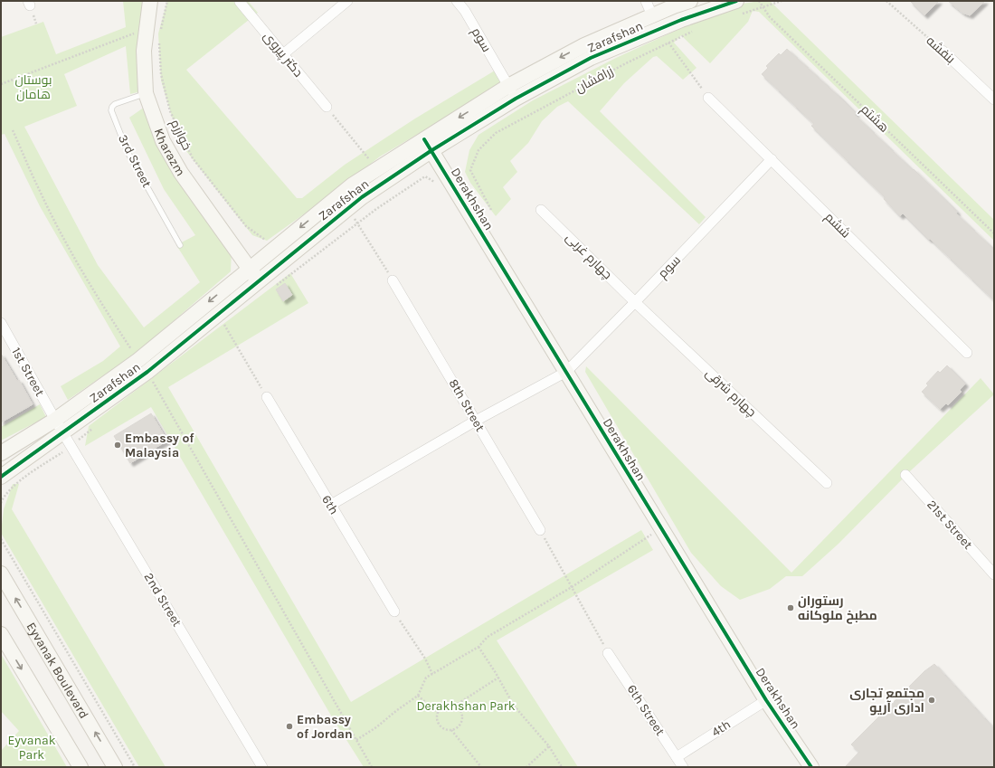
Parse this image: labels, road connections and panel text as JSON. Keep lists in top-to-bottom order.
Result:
{
  "streets": {
    "street": [
      "Zarafshan",
      "سوم",
      "بنفشه",
      "دکتر پیروی",
      "Kharazm",
      "Derakhshan",
      "ششم",
      "چهارم غربی",
      "1st Street",
      "چهارم شرقی",
      "8th Street",
      "6th",
      "21st Street",
      "2nd Street",
      "Eyvanak Boulevard",
      "6th Street",
      "4th"
    ],
    "lane": ["3rd Street"],
    "path": ["زرافشان", "هشتم", "خوارزم"]
  },
  "crossings": [
    ["Zarafshan", "سوم"],
    ["Zarafshan", "Kharazm"],
    ["Zarafshan", "Derakhshan"],
    ["Zarafshan", "1st Street"],
    ["Zarafshan", "2nd Street"],
    ["سوم", "Derakhshan"],
    ["سوم", "ششم"],
    ["سوم", "چهارم غربی"],
    ["سوم", "چهارم شرقی"],
    ["سوم", "8th Street"],
    ["سوم", "6th"],
    ["Kharazm", "3rd Street"],
    ["Derakhshan", "4th"],
    ["چهارم غربی", "چهارم شرقی"],
    ["1st Street", "2nd Street"],
    ["6th Street", "4th"]
  ],
  "parks": ["بوستان هامان", "Derakhshan Park", "Eyvanak Park"],
  "places": [
    "Embassy of Malaysia",
    "رستوران مطبخ ملوکانه",
    "مجتمع تجاری اداری آريو",
    "Embassy of Jordan"
  ]
}
